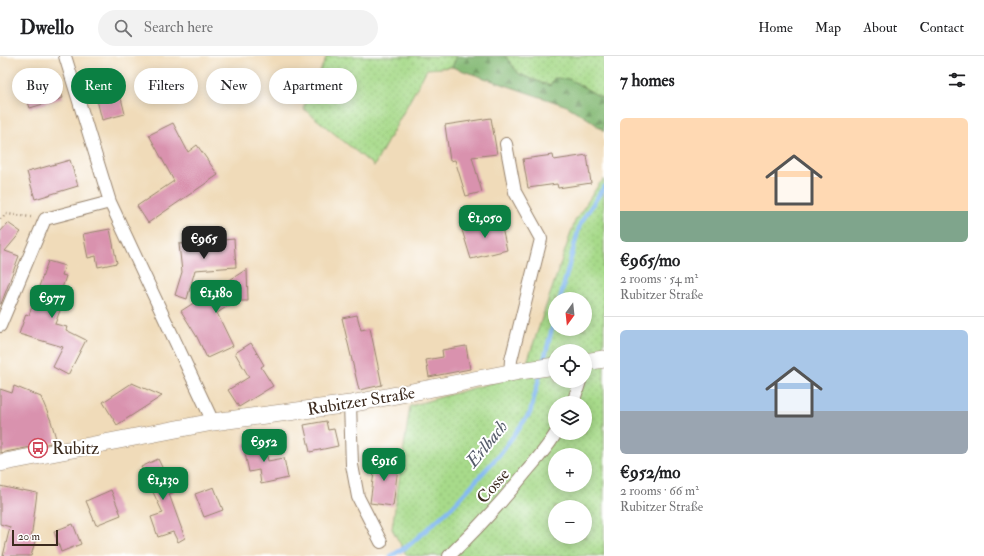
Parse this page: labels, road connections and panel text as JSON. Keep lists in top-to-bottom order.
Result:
{
  "streets": {
    "main road": ["Rubitzer Straße"],
    "street": ["Cosse"]
  },
  "water": ["Erlbach"],
  "places": {
    "bus stop": ["Rubitz"]
  },
  "scale_bar": "20 m",
  "north": "bottom",
  "page": {
    "header": "Dwello",
    "search": "Search here",
    "nav": [
      "Home",
      "Map",
      "About",
      "Contact"
    ],
    "heading": "7 homes",
    "chip": [
      "Buy",
      "Rent",
      "Filters",
      "New",
      "Apartment"
    ],
    "list": [
      {
        "name": "€965/mo",
        "note": "2 rooms · 54 m² · Rubitzer Straße"
      },
      {
        "name": "€952/mo",
        "note": "2 rooms · 66 m² · Rubitzer Straße"
      }
    ],
    "price": [
      "€1,050",
      "€965",
      "€1,180",
      "€977",
      "€952",
      "€916",
      "€1,130"
    ],
    "map_buttons": ["+", "−"],
    "scale": "20 m"
  }
}
